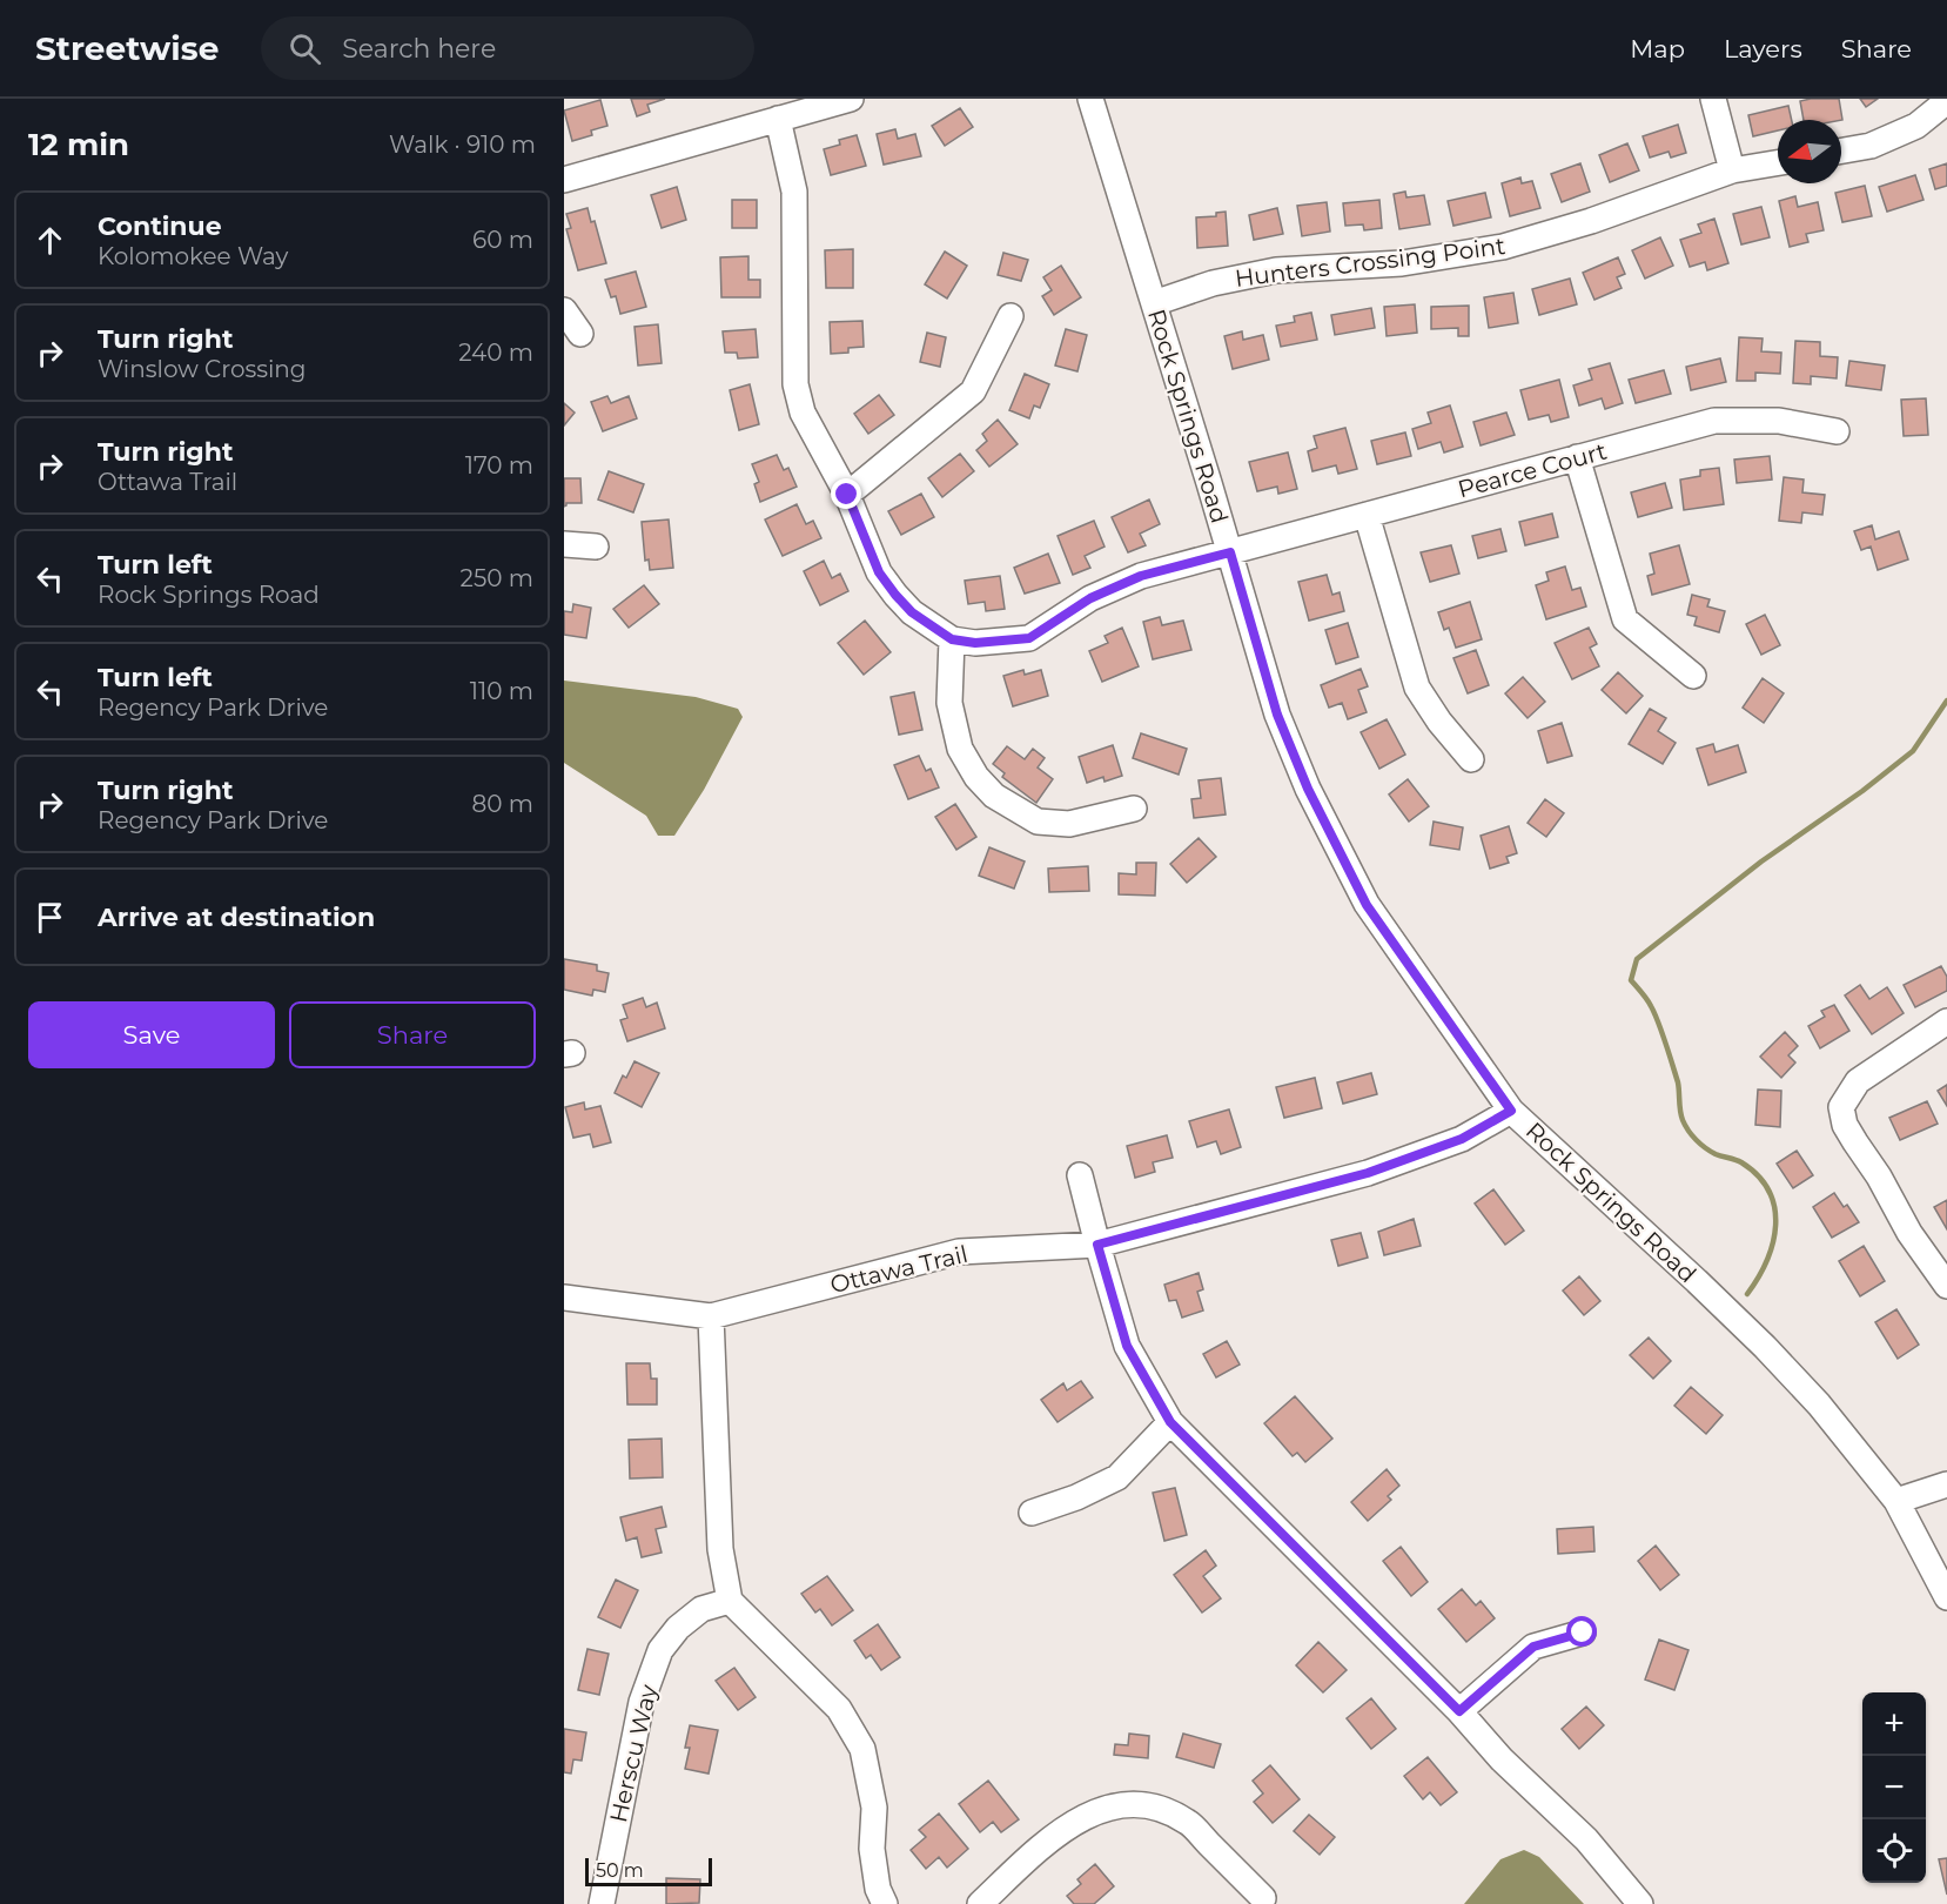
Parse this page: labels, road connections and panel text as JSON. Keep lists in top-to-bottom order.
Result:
{
  "streets": {
    "street": [
      "Hunters Crossing Point",
      "Rock Springs Road",
      "Pearce Court",
      "Ottawa Trail",
      "Herscu Way"
    ]
  },
  "crossings": [
    ["Hunters Crossing Point", "Rock Springs Road"],
    ["Rock Springs Road", "Pearce Court"],
    ["Rock Springs Road", "Ottawa Trail"]
  ],
  "scale_bar": "50 m",
  "north": "left",
  "page": {
    "header": "Streetwise",
    "search": "Search here",
    "nav": ["Map", "Layers", "Share"],
    "heading": ["12 min", "Walk · 910 m"],
    "list": [
      ["Continue", "Kolomokee Way", "60 m"],
      ["Turn right", "Winslow Crossing", "240 m"],
      ["Turn right", "Ottawa Trail", "170 m"],
      ["Turn left", "Rock Springs Road", "250 m"],
      ["Turn left", "Regency Park Drive", "110 m"],
      ["Turn right", "Regency Park Drive", "80 m"],
      "Arrive at destination"
    ],
    "buttons": ["Save", "Share"],
    "map_buttons": ["+", "−"],
    "scale": "50 m"
  }
}
